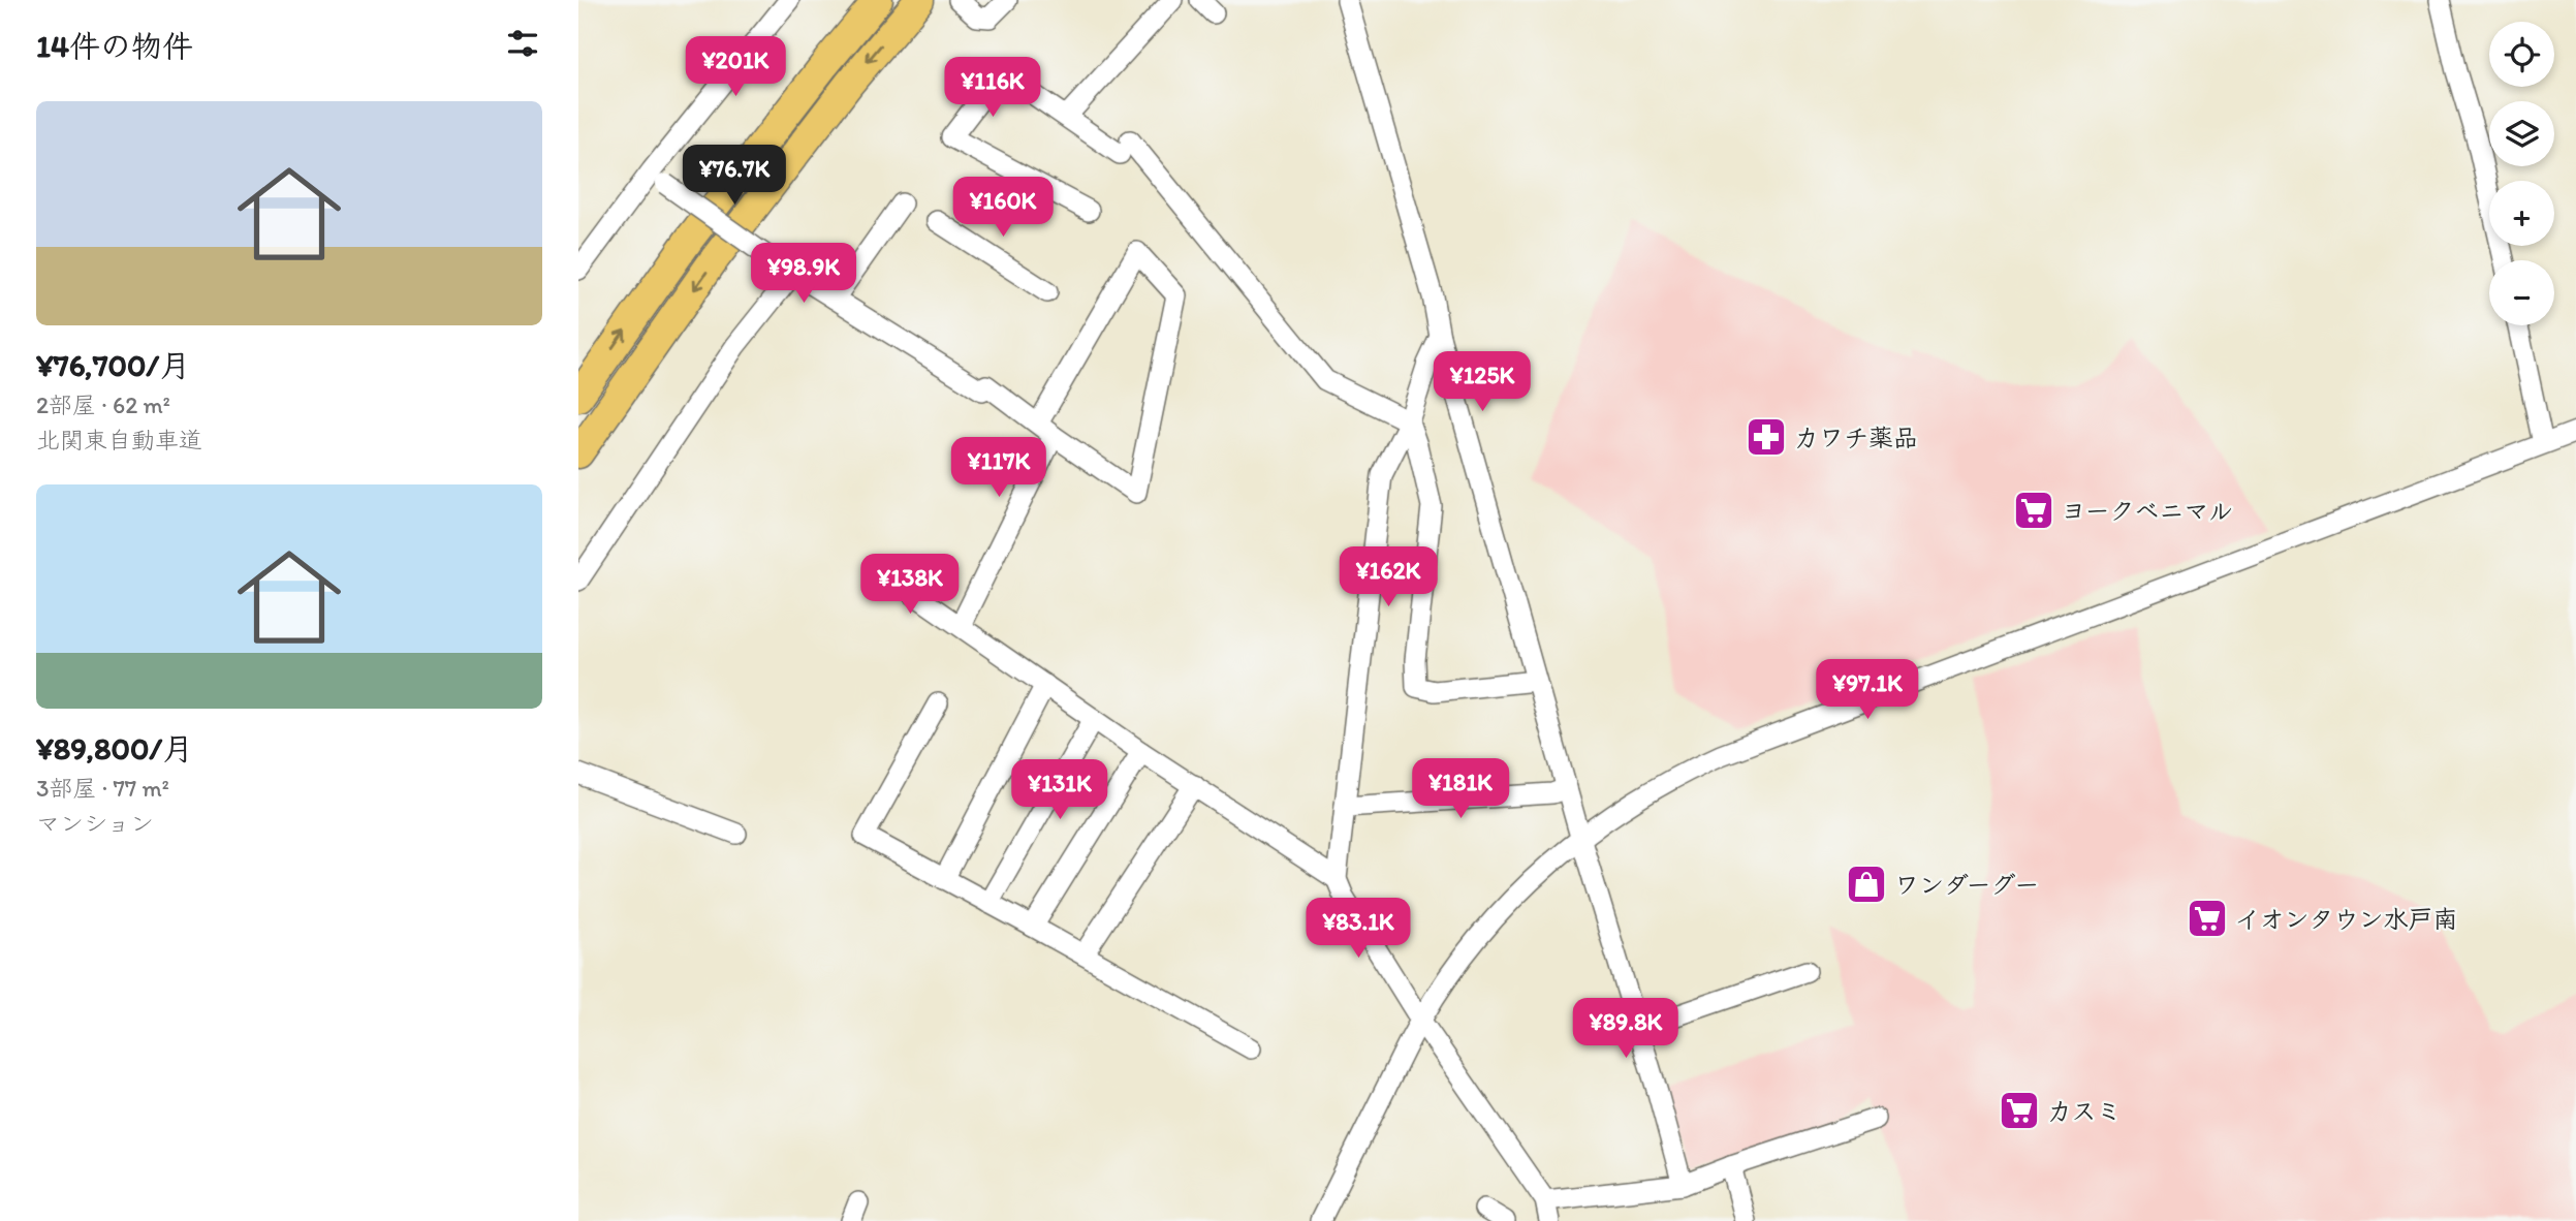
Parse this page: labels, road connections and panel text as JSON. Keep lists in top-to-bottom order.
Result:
{
  "places": {
    "pharmacy": ["カワチ薬品"],
    "supermarket": ["ヨークベニマル", "イオンタウン水戸南", "カスミ"],
    "shop": ["ワンダーグー"]
  },
  "page": {
    "heading": "14件の物件",
    "map_buttons": ["+", "−"],
    "price": [
      "¥201K",
      "¥116K",
      "¥76.7K",
      "¥160K",
      "¥98.9K",
      "¥125K",
      "¥117K",
      "¥162K",
      "¥138K",
      "¥97.1K",
      "¥181K",
      "¥131K",
      "¥83.1K",
      "¥89.8K"
    ],
    "list": [
      {
        "name": "¥76,700/月",
        "note": "2部屋 · 62 m² · 北関東自動車道"
      },
      {
        "name": "¥89,800/月",
        "note": "3部屋 · 77 m² · マンション"
      }
    ]
  }
}
